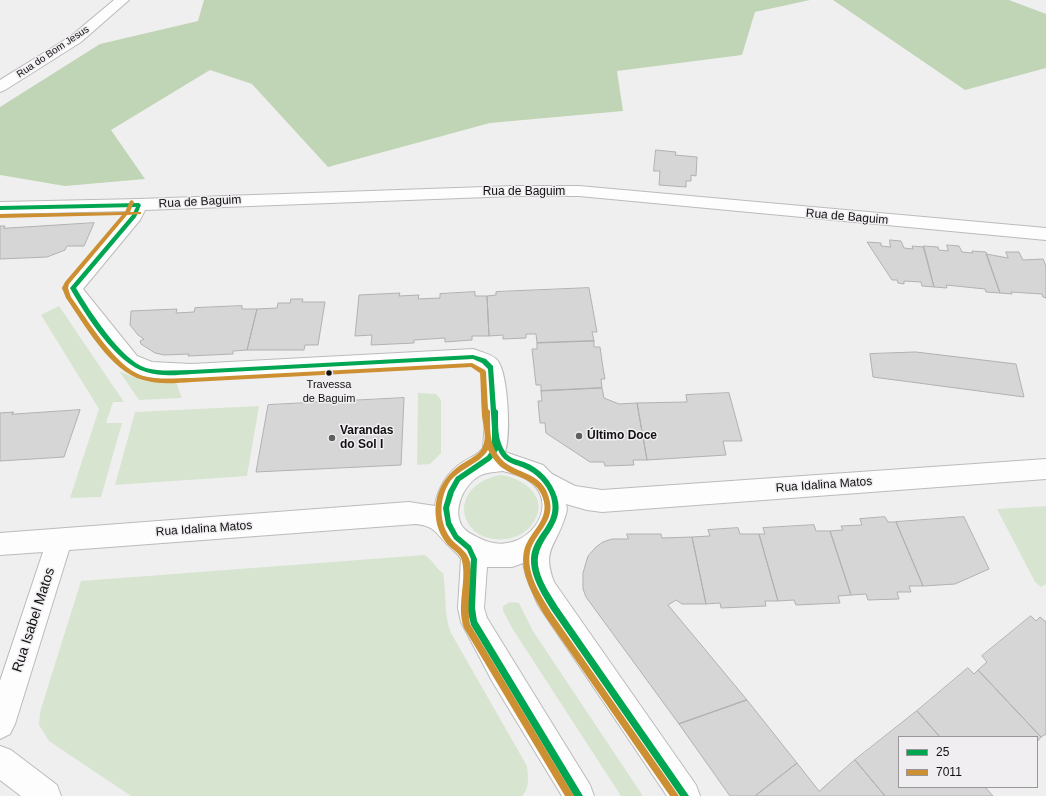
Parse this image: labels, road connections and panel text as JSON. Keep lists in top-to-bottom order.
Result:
{
  "streets": {
    "street": [
      "Rua do Bom Jesus",
      "Rua de Baguim",
      "Rua Idalina Matos",
      "Rua Isabel Matos"
    ]
  },
  "crossings": [
    ["Rua Idalina Matos", "Rua Isabel Matos"]
  ],
  "places": ["Travessa de Baguim", "Último Doce", "Varandas do Sol I"],
  "lines": ["transit line 7011", "transit line 25"],
  "legend": ["25", "7011"]
}
